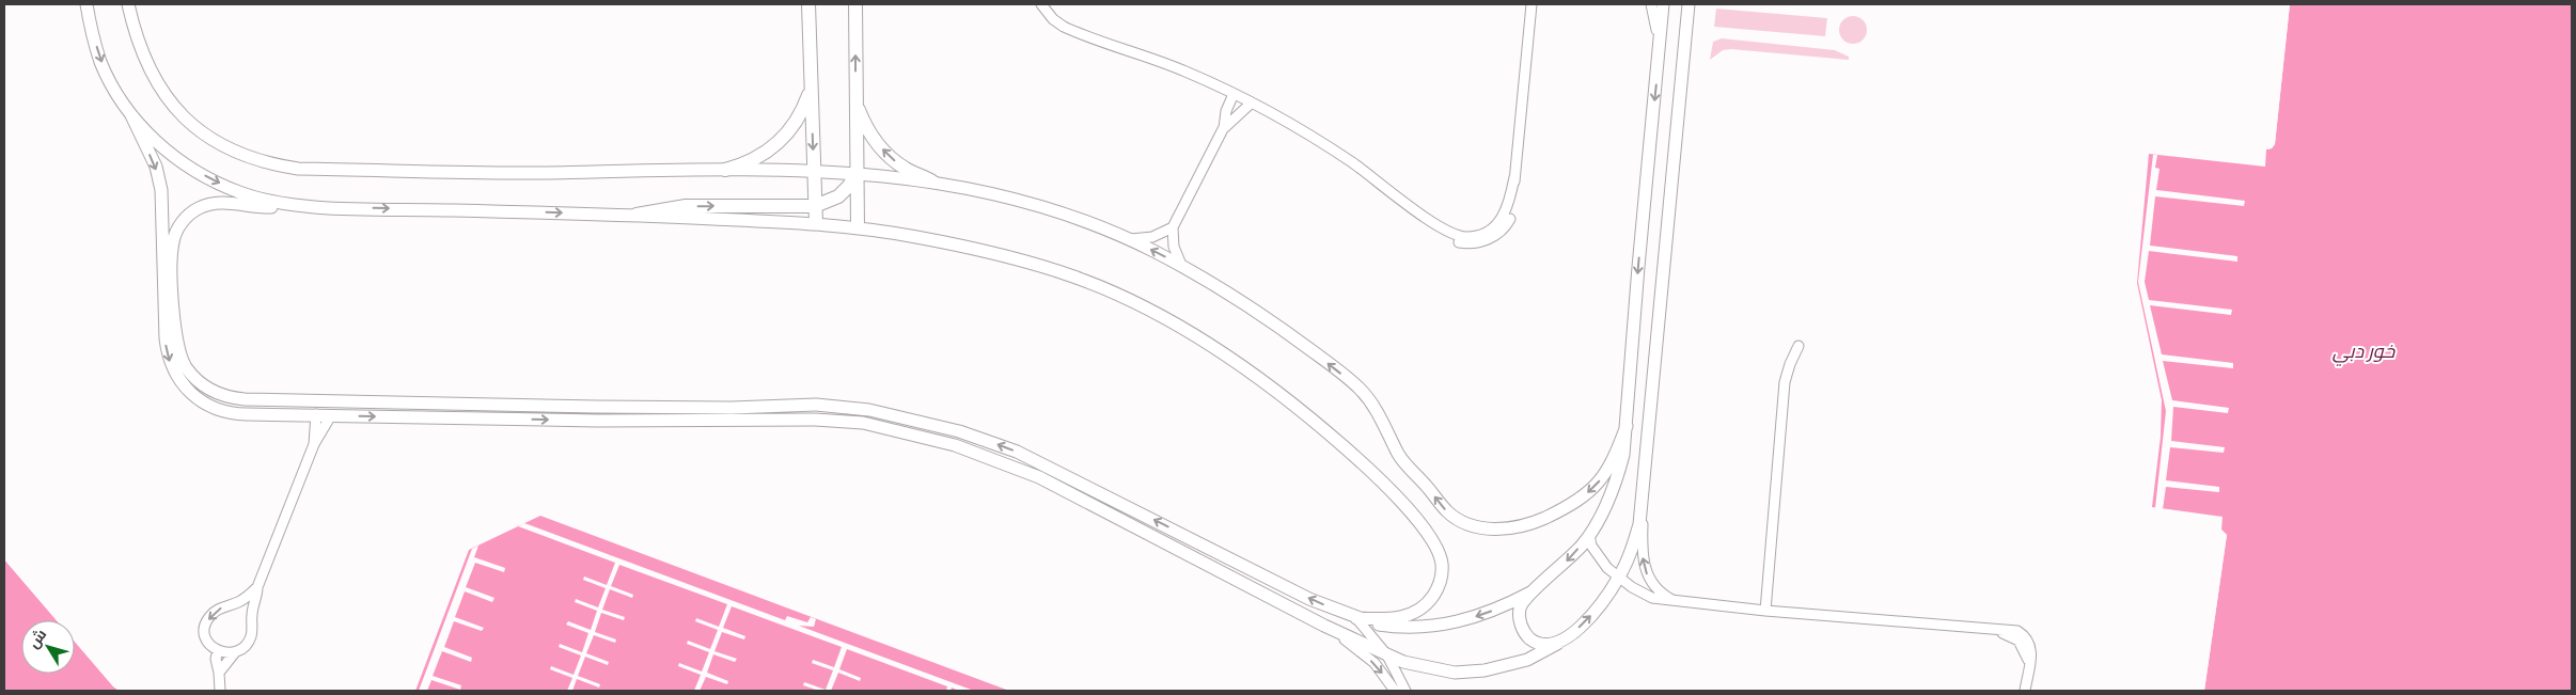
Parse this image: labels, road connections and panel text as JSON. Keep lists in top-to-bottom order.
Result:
{
  "water": ["خور دبي"],
  "north": "top left"
}
